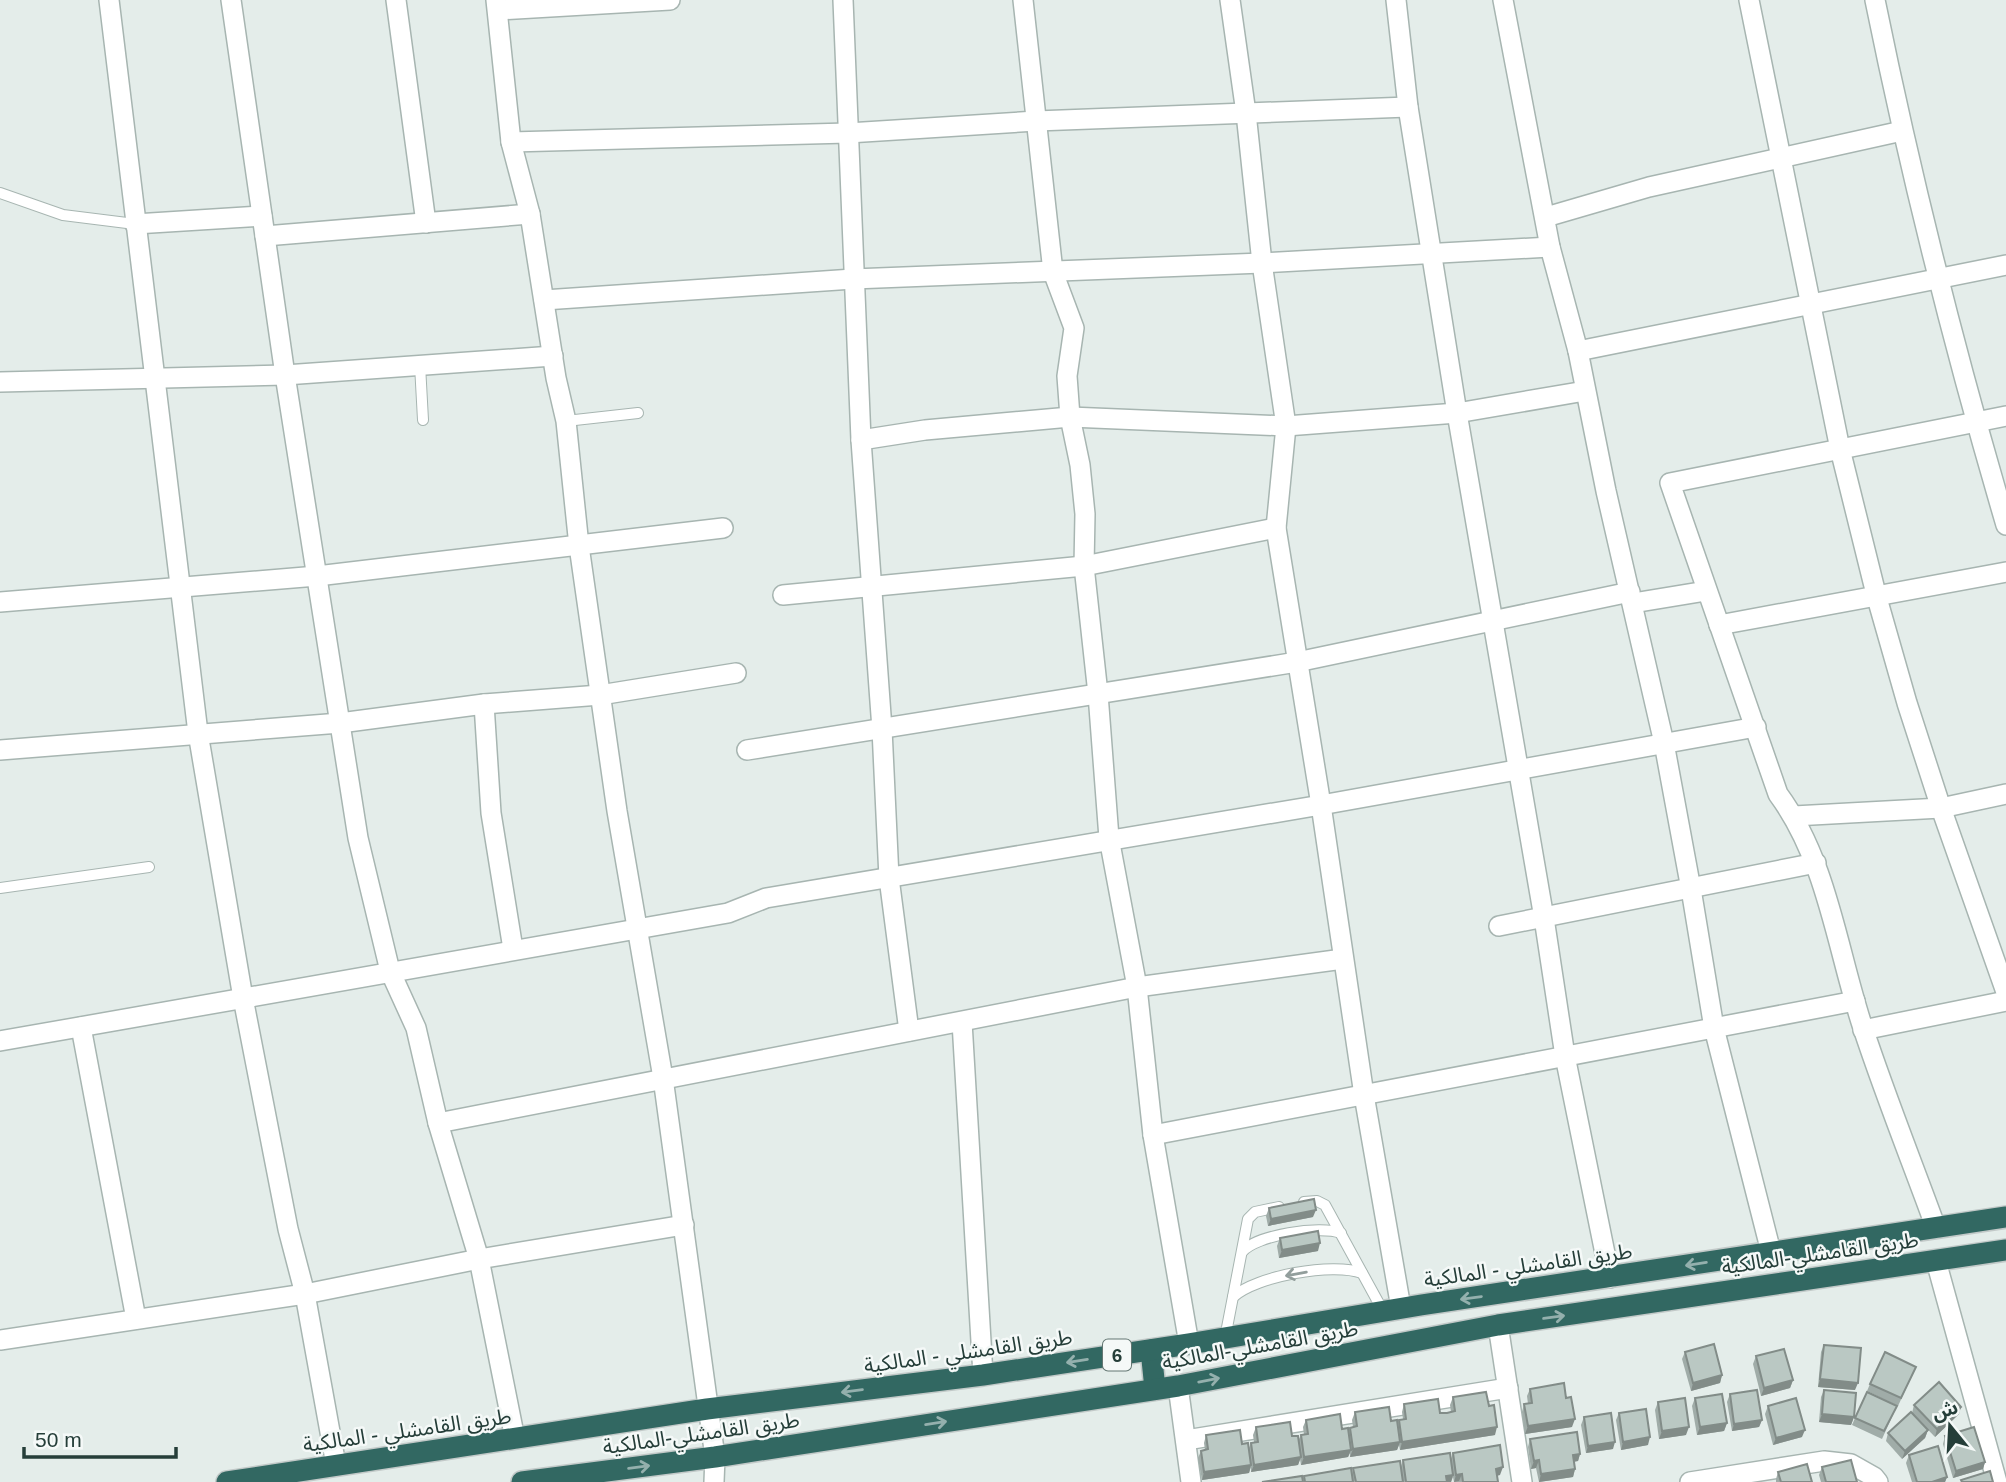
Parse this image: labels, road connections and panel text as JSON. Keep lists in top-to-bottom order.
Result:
{
  "streets": {
    "highway": ["طريق القامشلي-المالكية", "طريق القامشلي - المالكية", "6"]
  },
  "one_way": ["طريق القامشلي-المالكية", "طريق القامشلي - المالكية"],
  "scale_bar": "50 m",
  "north": "top"
}
